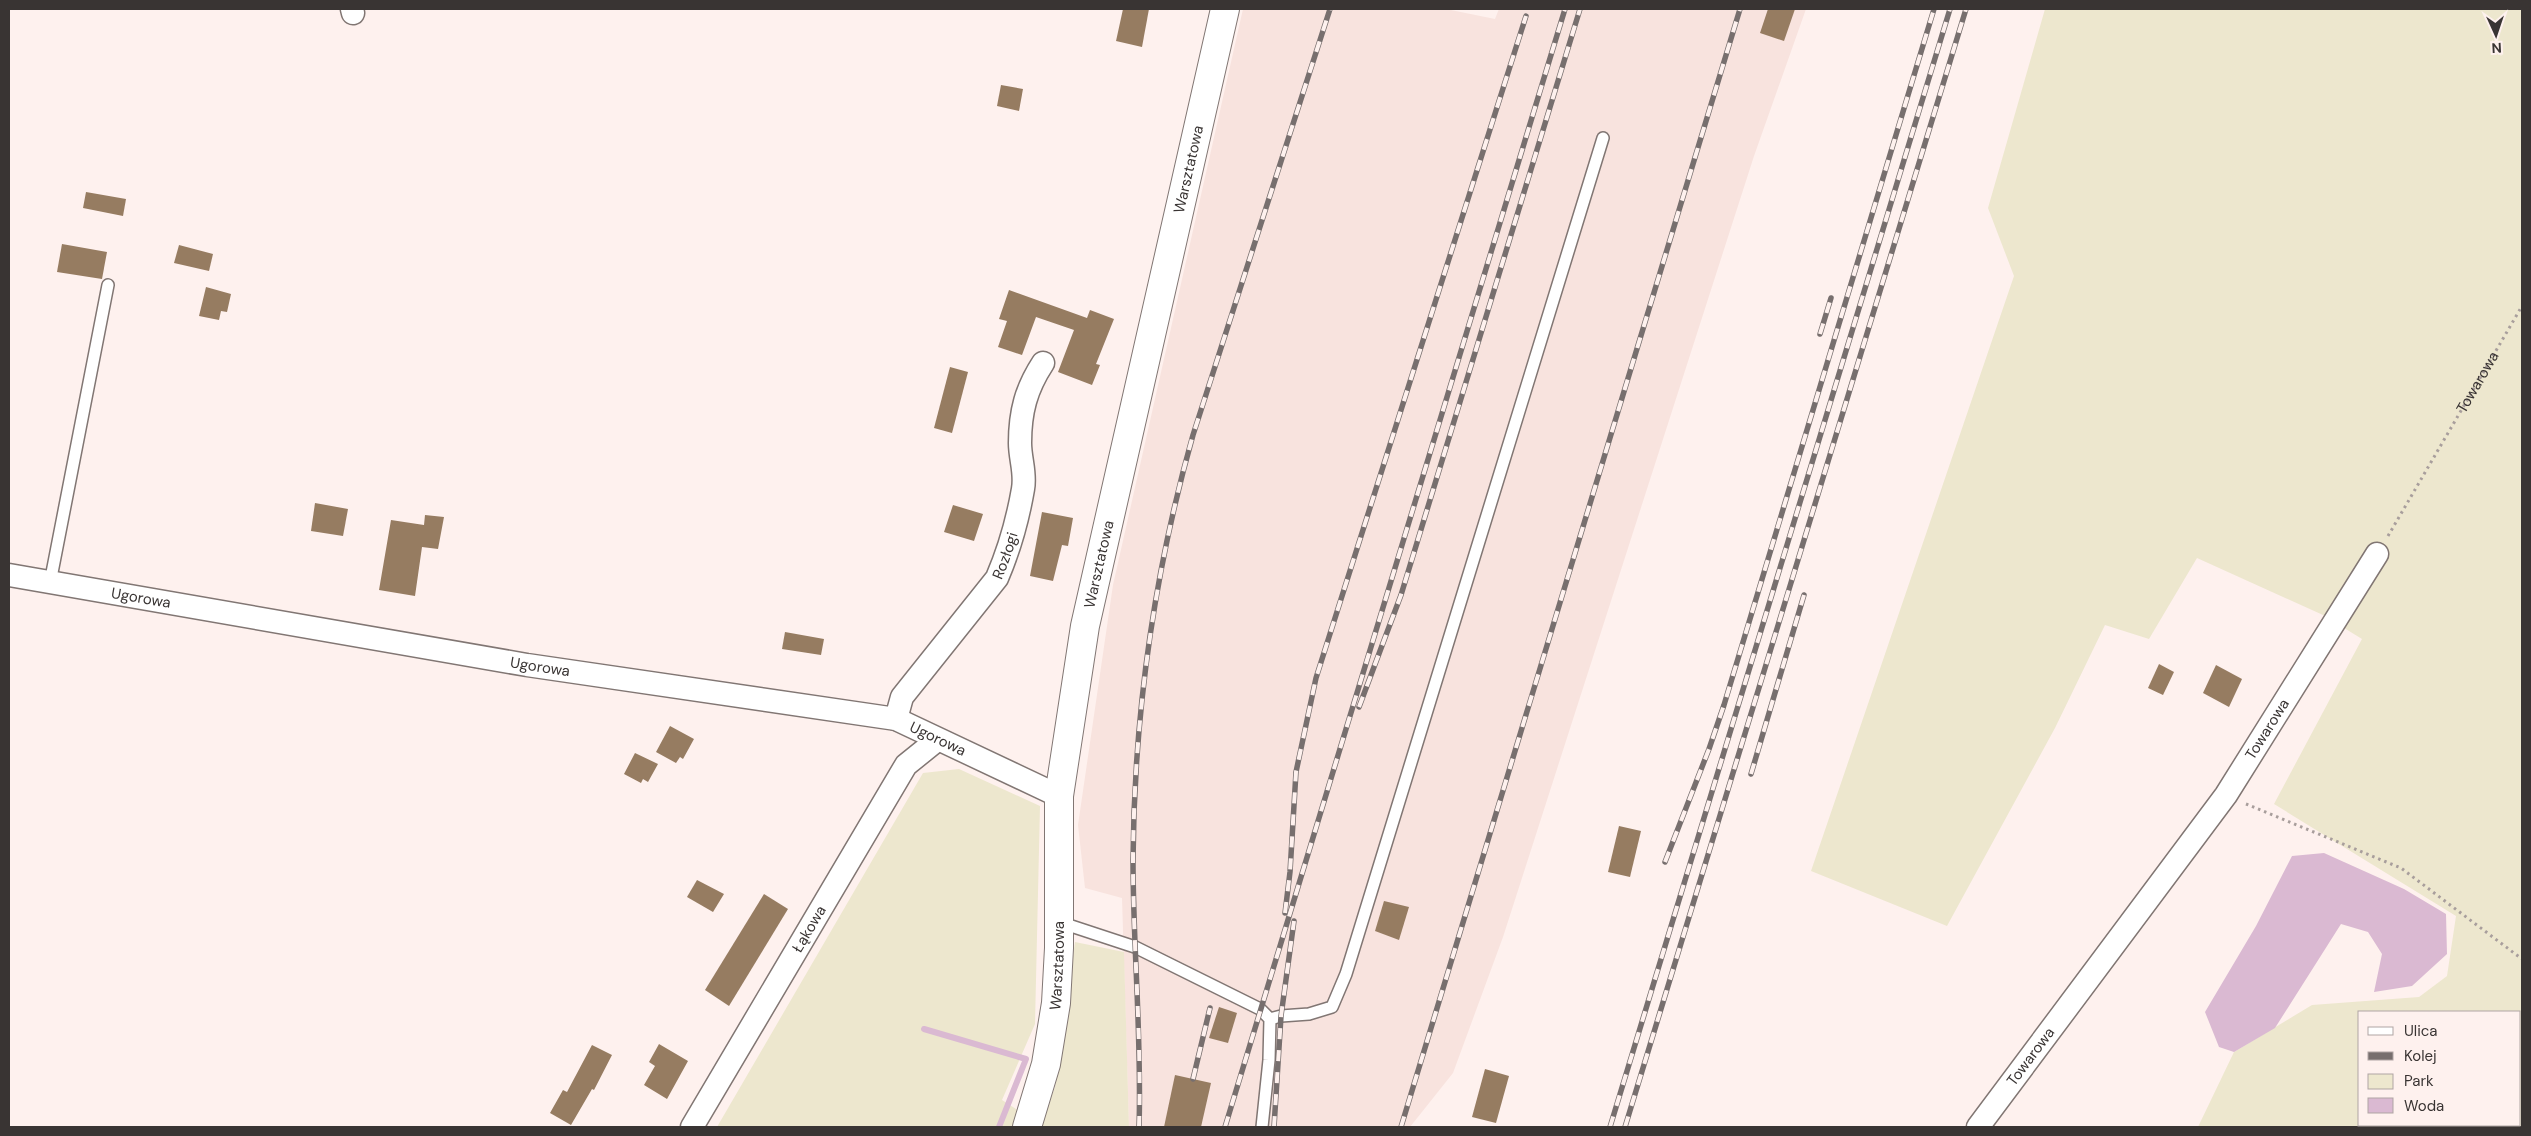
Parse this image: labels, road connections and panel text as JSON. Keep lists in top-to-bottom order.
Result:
{
  "streets": {
    "street": [
      "Warsztatowa",
      "Towarowa",
      "Rozłogi",
      "Ugorowa",
      "Łąkowa"
    ]
  },
  "crossings": [
    ["Warsztatowa", "Ugorowa"],
    ["Rozłogi", "Ugorowa"],
    ["Ugorowa", "Łąkowa"]
  ],
  "legend": [
    "Ulica",
    "Kolej",
    "Park",
    "Woda"
  ],
  "north": "bottom"
}
